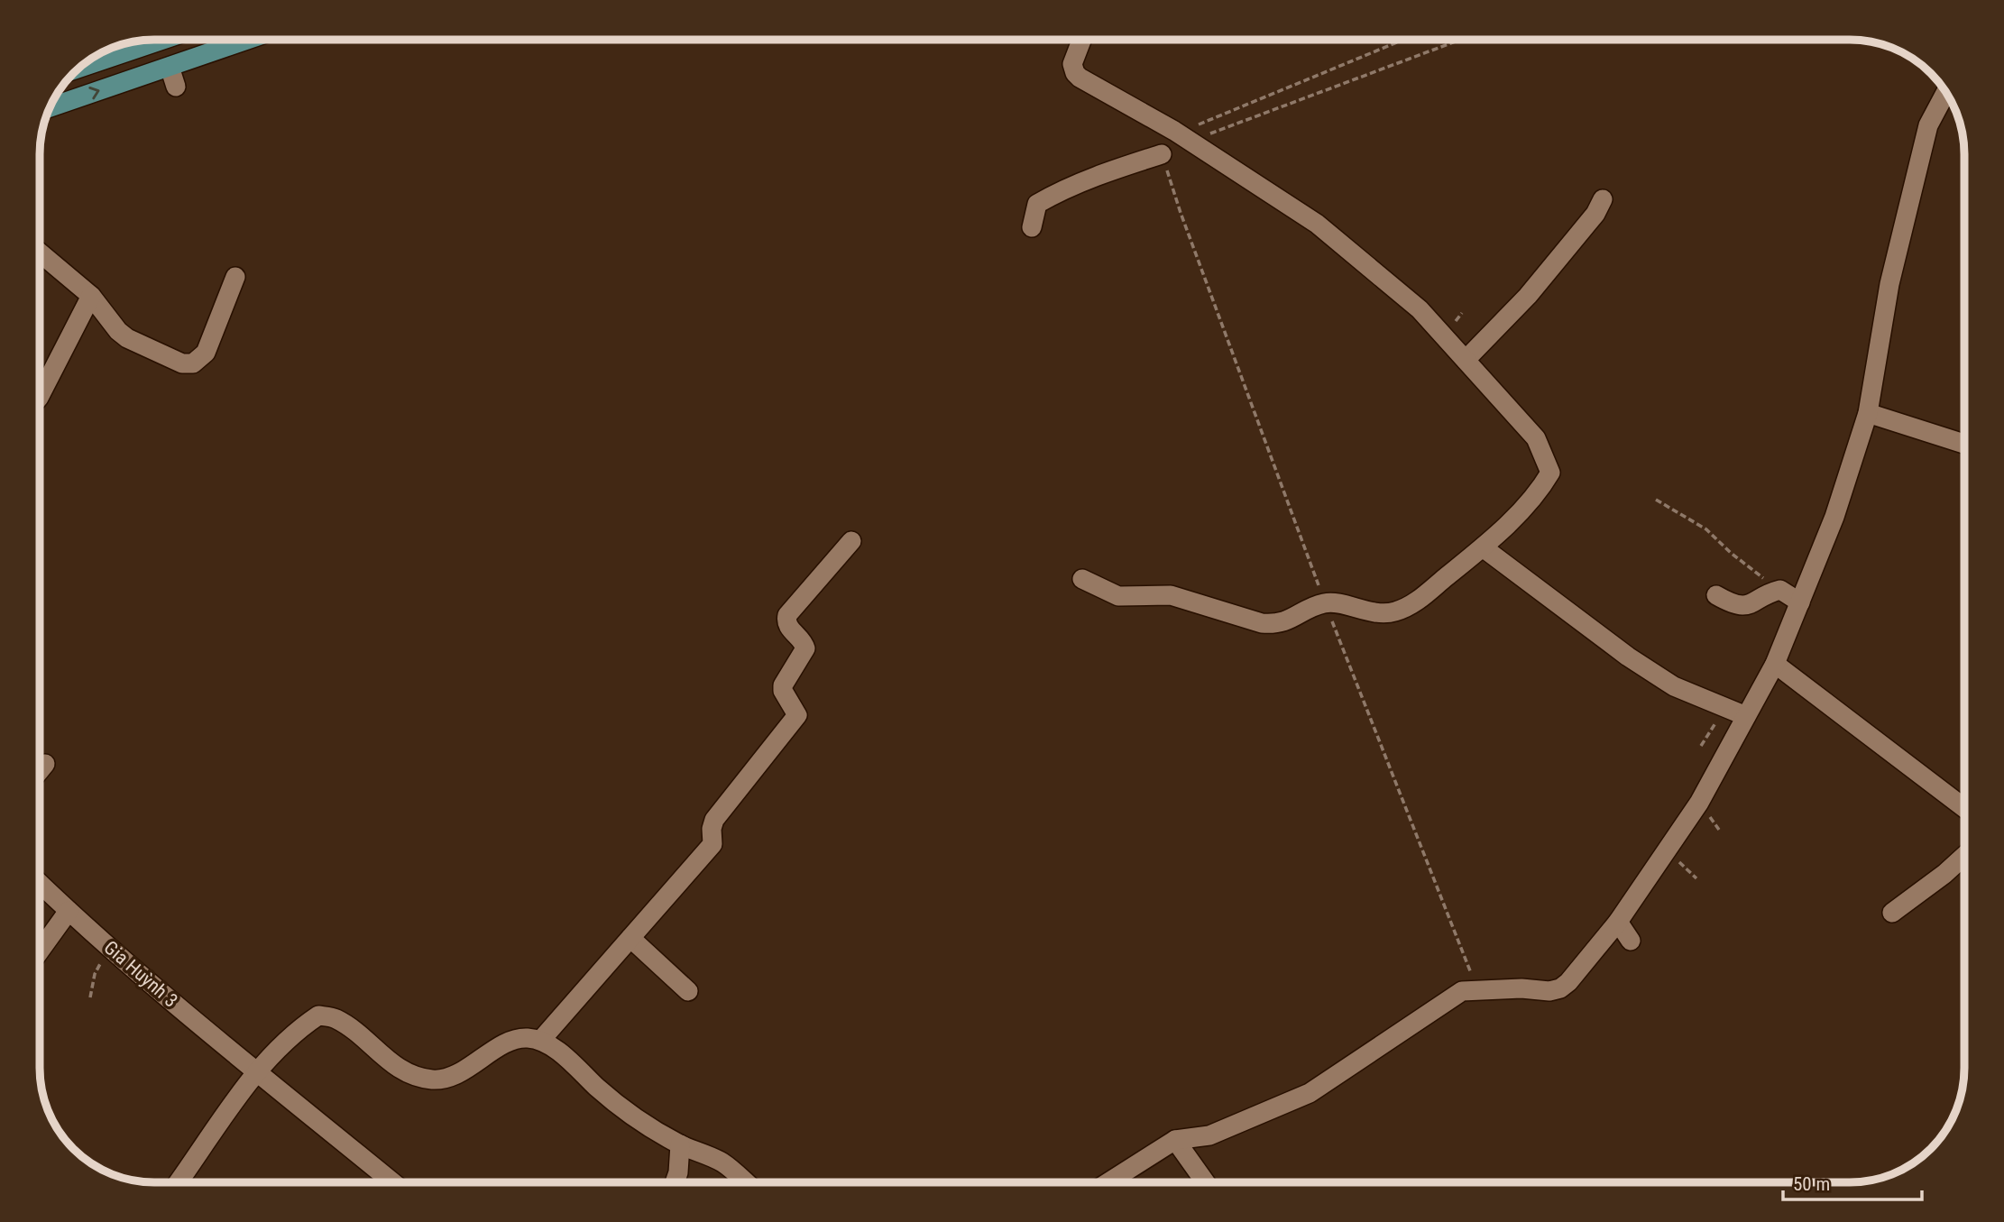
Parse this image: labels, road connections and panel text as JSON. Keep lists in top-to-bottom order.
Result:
{
  "streets": {
    "street": ["Gia Huỳnh 3"]
  },
  "scale_bar": "50 m"
}
